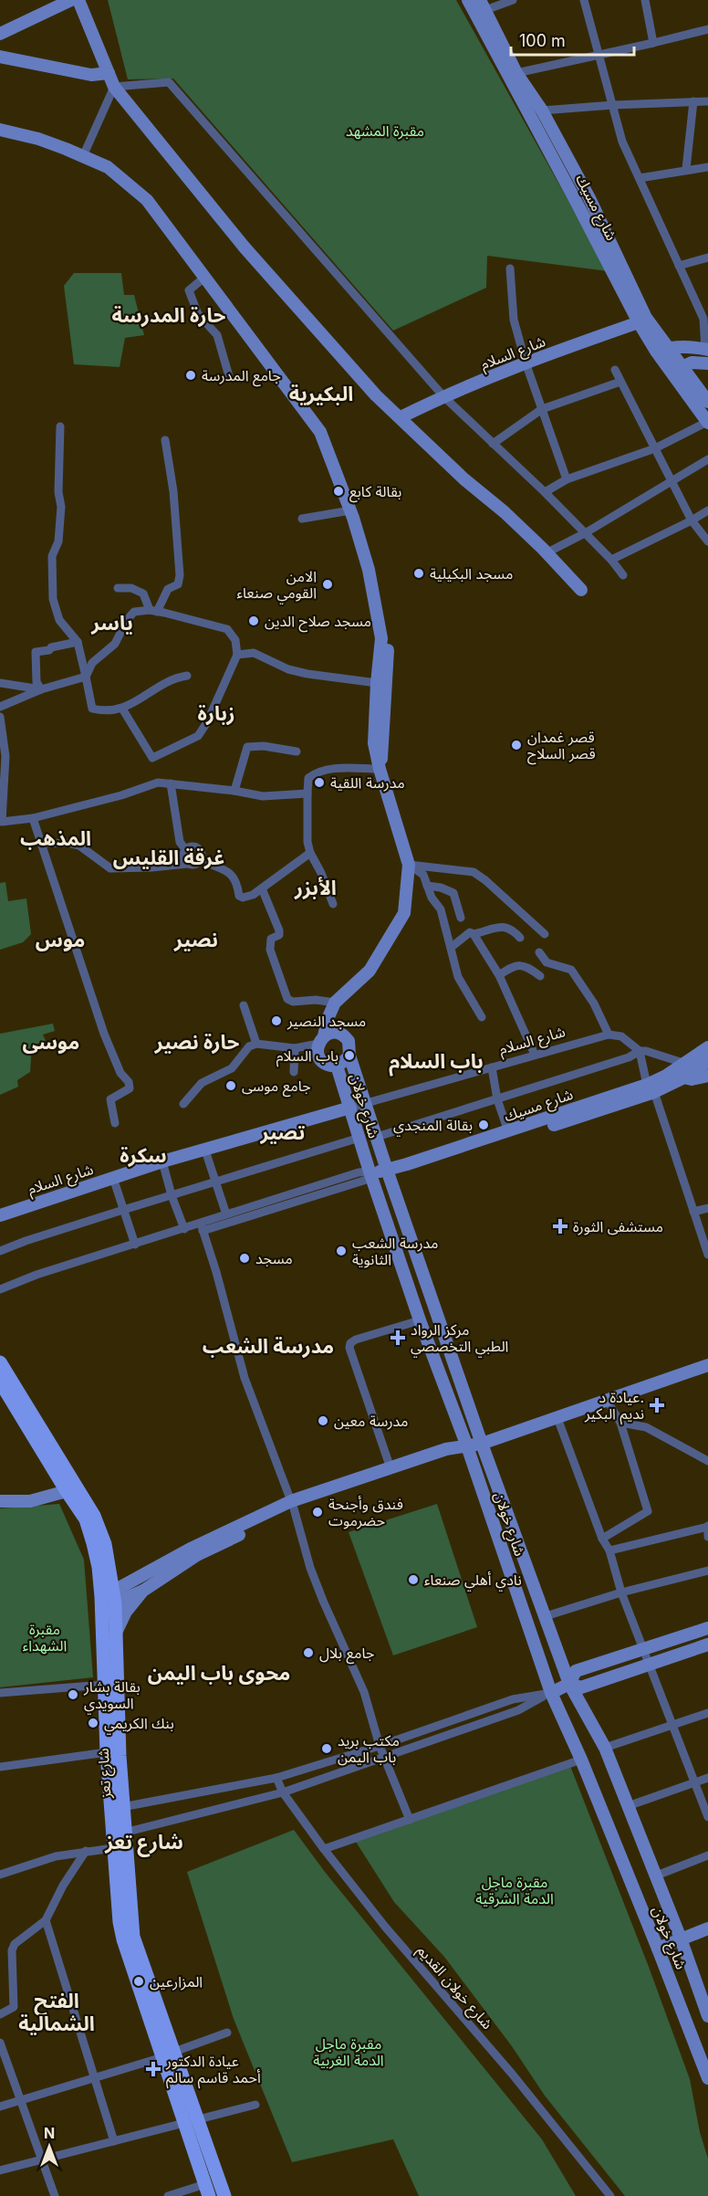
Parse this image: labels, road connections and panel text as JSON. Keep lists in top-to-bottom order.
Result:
{
  "streets": {
    "main road": ["شارع تعز"],
    "street": [
      "شارع مسيك",
      "شارع السلام",
      "شارع خولان",
      "شارع خولان القديم"
    ]
  },
  "crossings": [
    ["شارع مسيك", "شارع السلام"],
    ["شارع مسيك", "شارع خولان"],
    ["شارع السلام", "شارع خولان"]
  ],
  "districts": [
    "حارة المدرسة",
    "البكيرية",
    "ياسر",
    "زبارة",
    "المذهب",
    "غرقة القليس",
    "الأبزر",
    "موس",
    "نصير",
    "موسى",
    "حارة نصير",
    "باب السلام",
    "تصير",
    "سكرة",
    "مدرسة الشعب",
    "محوى باب اليمن",
    "شارع تعز",
    "الفتح الشمالية"
  ],
  "parks": [
    "مقبرة المشهد",
    "مقبرة الشهداء",
    "مقبرة ماجل الدمة الشرقية",
    "مقبرة ماجل الدمة الغربية"
  ],
  "places": {
    "other": [
      "جامع المدرسة",
      "بقالة كابع",
      "مسجد البكيلية",
      "الامن القومي صنعاء",
      "مسجد صلاح الدين",
      "قصر غمدان قصر السلاح",
      "مدرسة اللقية",
      "مسجد النصير",
      "باب السلام",
      "جامع موسى",
      "بقالة المنجدي",
      "مدرسة الشعب الثانوية",
      "مسجد",
      "مدرسة معين",
      "فندق وأجنحة حضرموت",
      "نادي أهلي صنعاء",
      "جامع بلال",
      "بقالة بشار السويدي",
      "بنك الكريمي",
      "مكتب بريد باب اليمن",
      "المزارعين"
    ],
    "health": [
      "مستشفى الثورة",
      "مركز الرواد الطبي التخصصي",
      "عيادة د. نديم البكير",
      "عيادة الدكتور أحمد قاسم سالم"
    ]
  },
  "scale_bar": "100 m",
  "north": "top"
}
